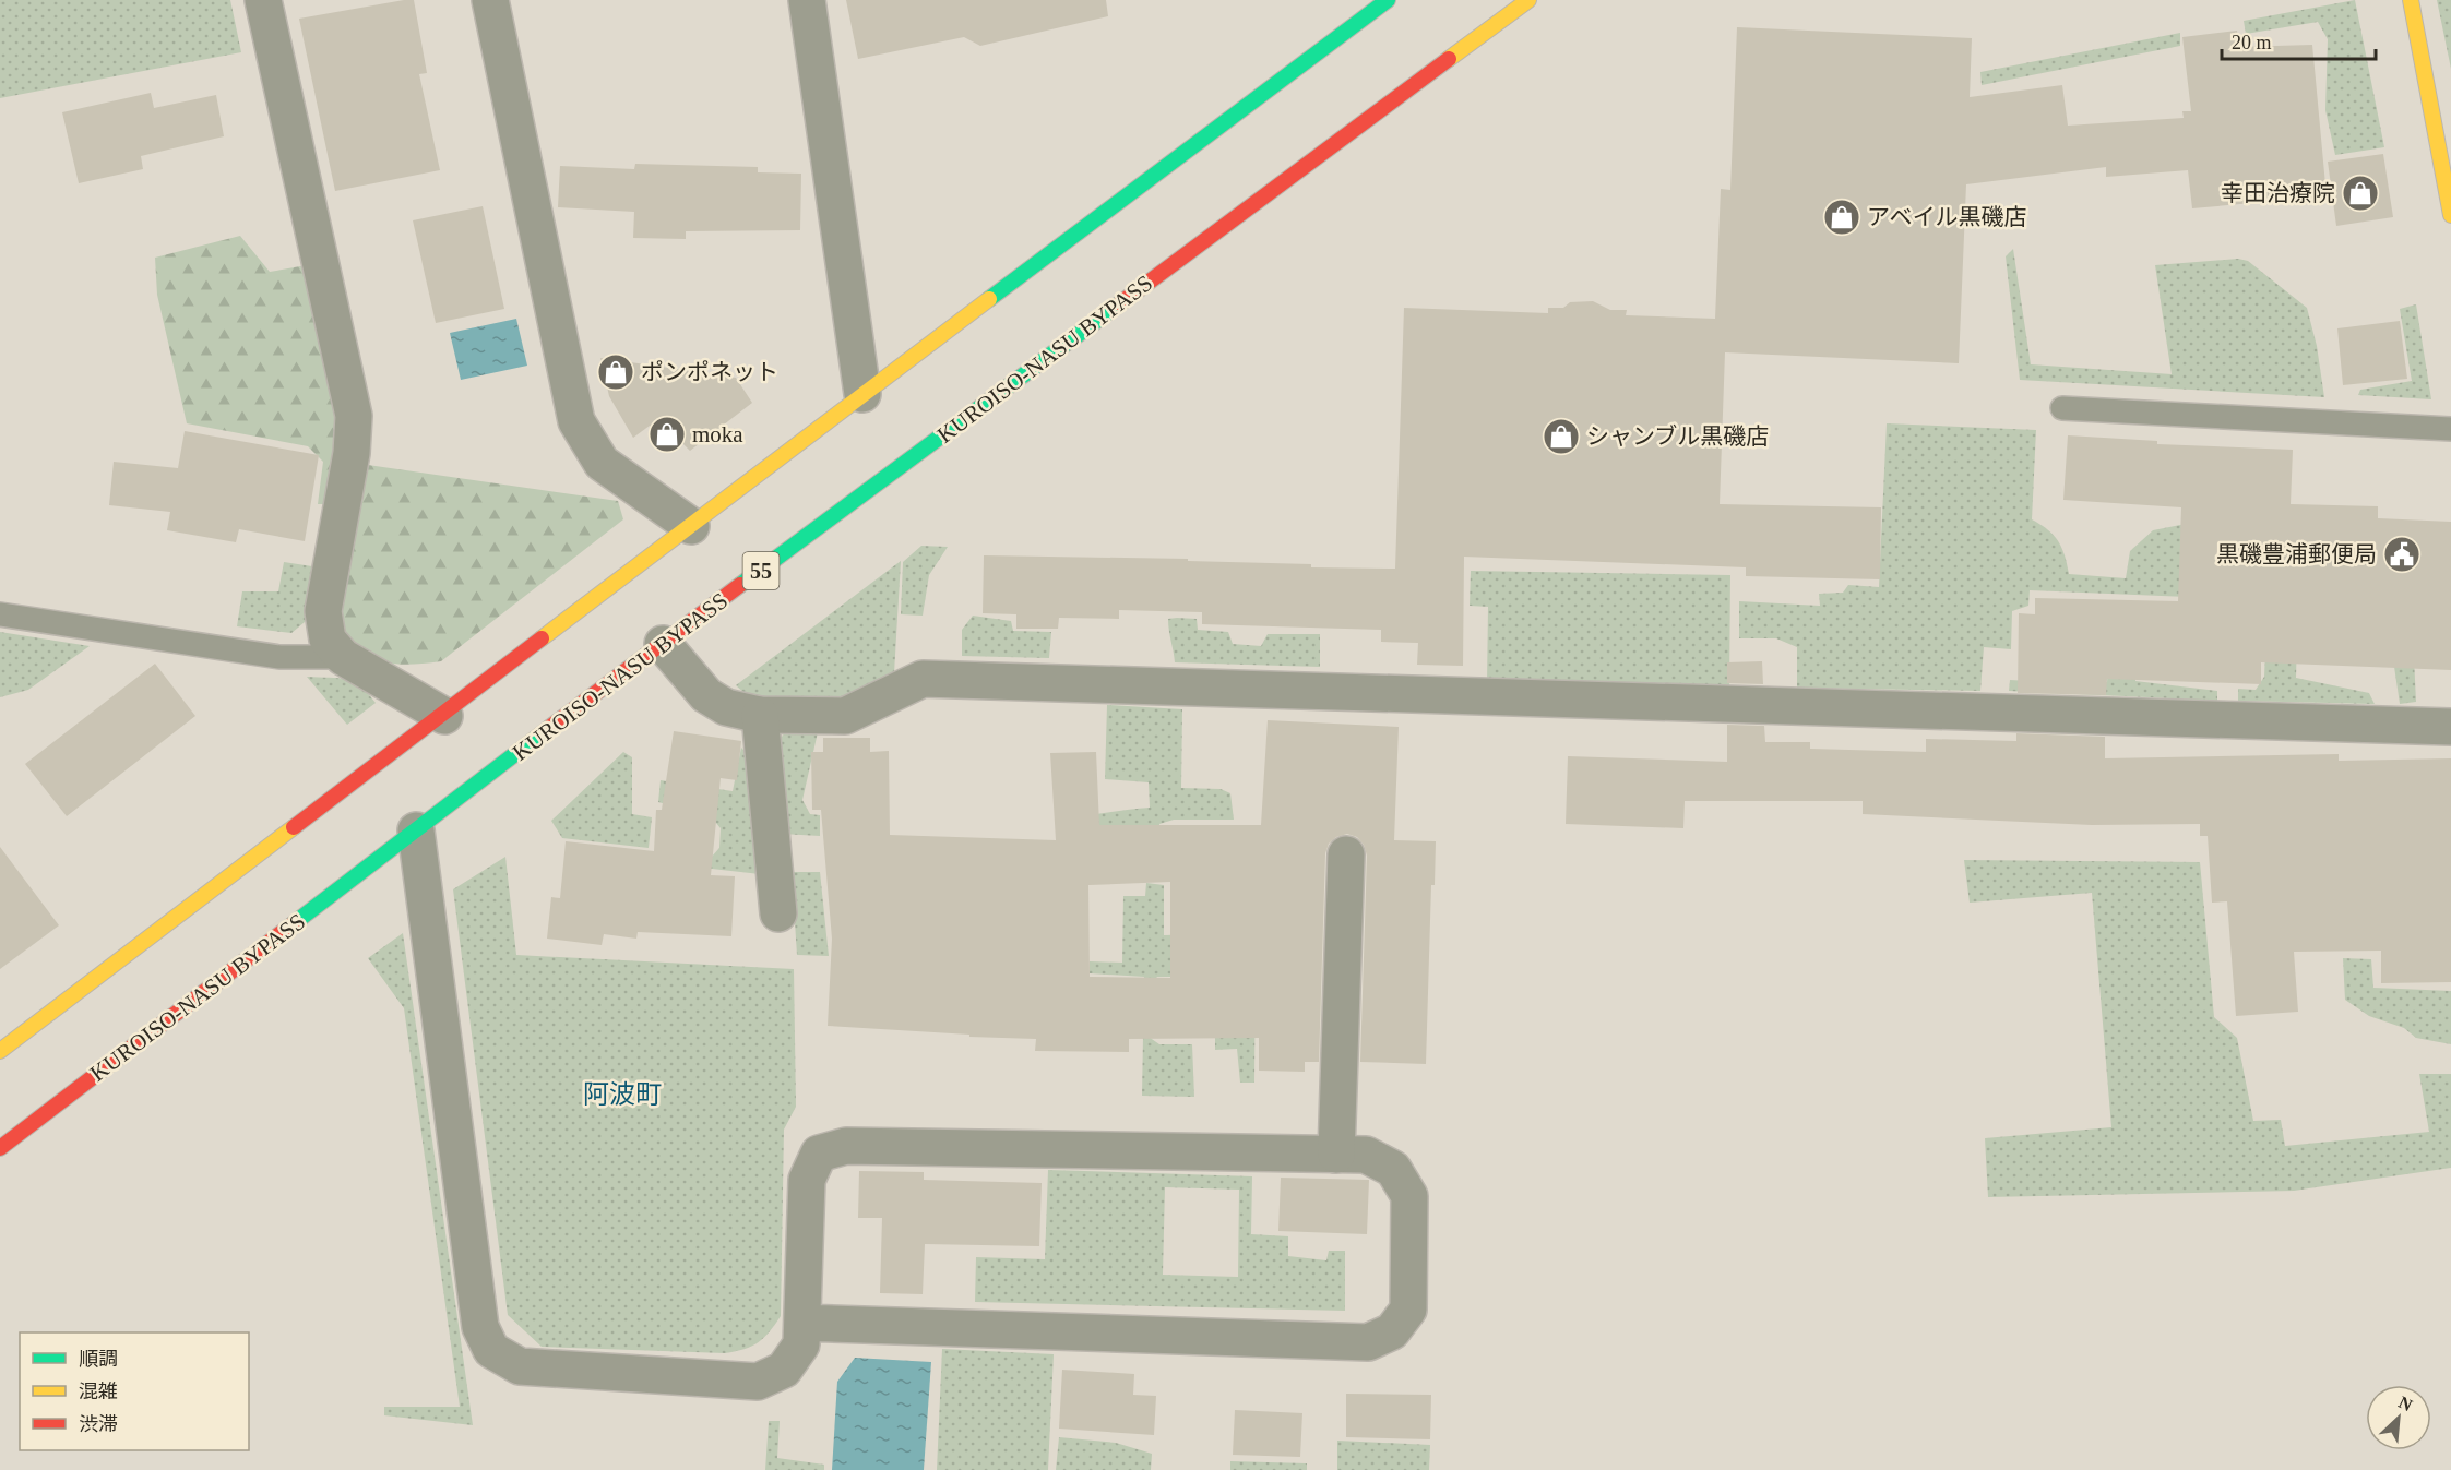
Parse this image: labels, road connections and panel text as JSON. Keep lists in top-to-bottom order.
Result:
{
  "streets": {
    "main road": ["KUROISO-NASU BYPASS", "55"]
  },
  "districts": ["阿波町"],
  "places": {
    "shop": [
      "幸田治療院",
      "アベイル黒磯店",
      "ポンポネット",
      "moka",
      "シャンブル黒磯店"
    ],
    "public building": ["黒磯豊浦郵便局"]
  },
  "legend": ["順調", "混雑", "渋滞"],
  "scale_bar": "20 m",
  "north": "top right"
}
